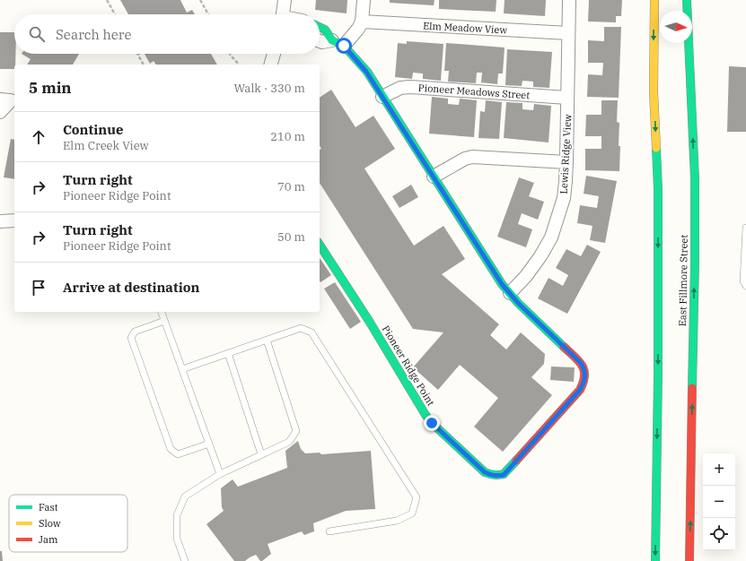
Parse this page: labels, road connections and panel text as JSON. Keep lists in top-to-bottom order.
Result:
{
  "streets": {
    "main road": ["East Fillmore Street", "Pioneer Ridge Point"],
    "street": ["Elm Meadow View", "Pioneer Meadows Street", "Lewis Ridge View"]
  },
  "crossings": [
    ["Elm Meadow View", "Lewis Ridge View"],
    ["Pioneer Meadows Street", "Lewis Ridge View"],
    ["Lewis Ridge View", "Pioneer Ridge Point"]
  ],
  "legend": ["Fast", "Slow", "Jam"],
  "north": "right",
  "page": {
    "search": "Search here",
    "heading": ["5 min", "Walk · 330 m"],
    "list": [
      ["Continue", "Elm Creek View", "210 m"],
      ["Turn right", "Pioneer Ridge Point", "70 m"],
      ["Turn right", "Pioneer Ridge Point", "50 m"],
      "Arrive at destination"
    ],
    "map_buttons": ["+", "−"]
  }
}
